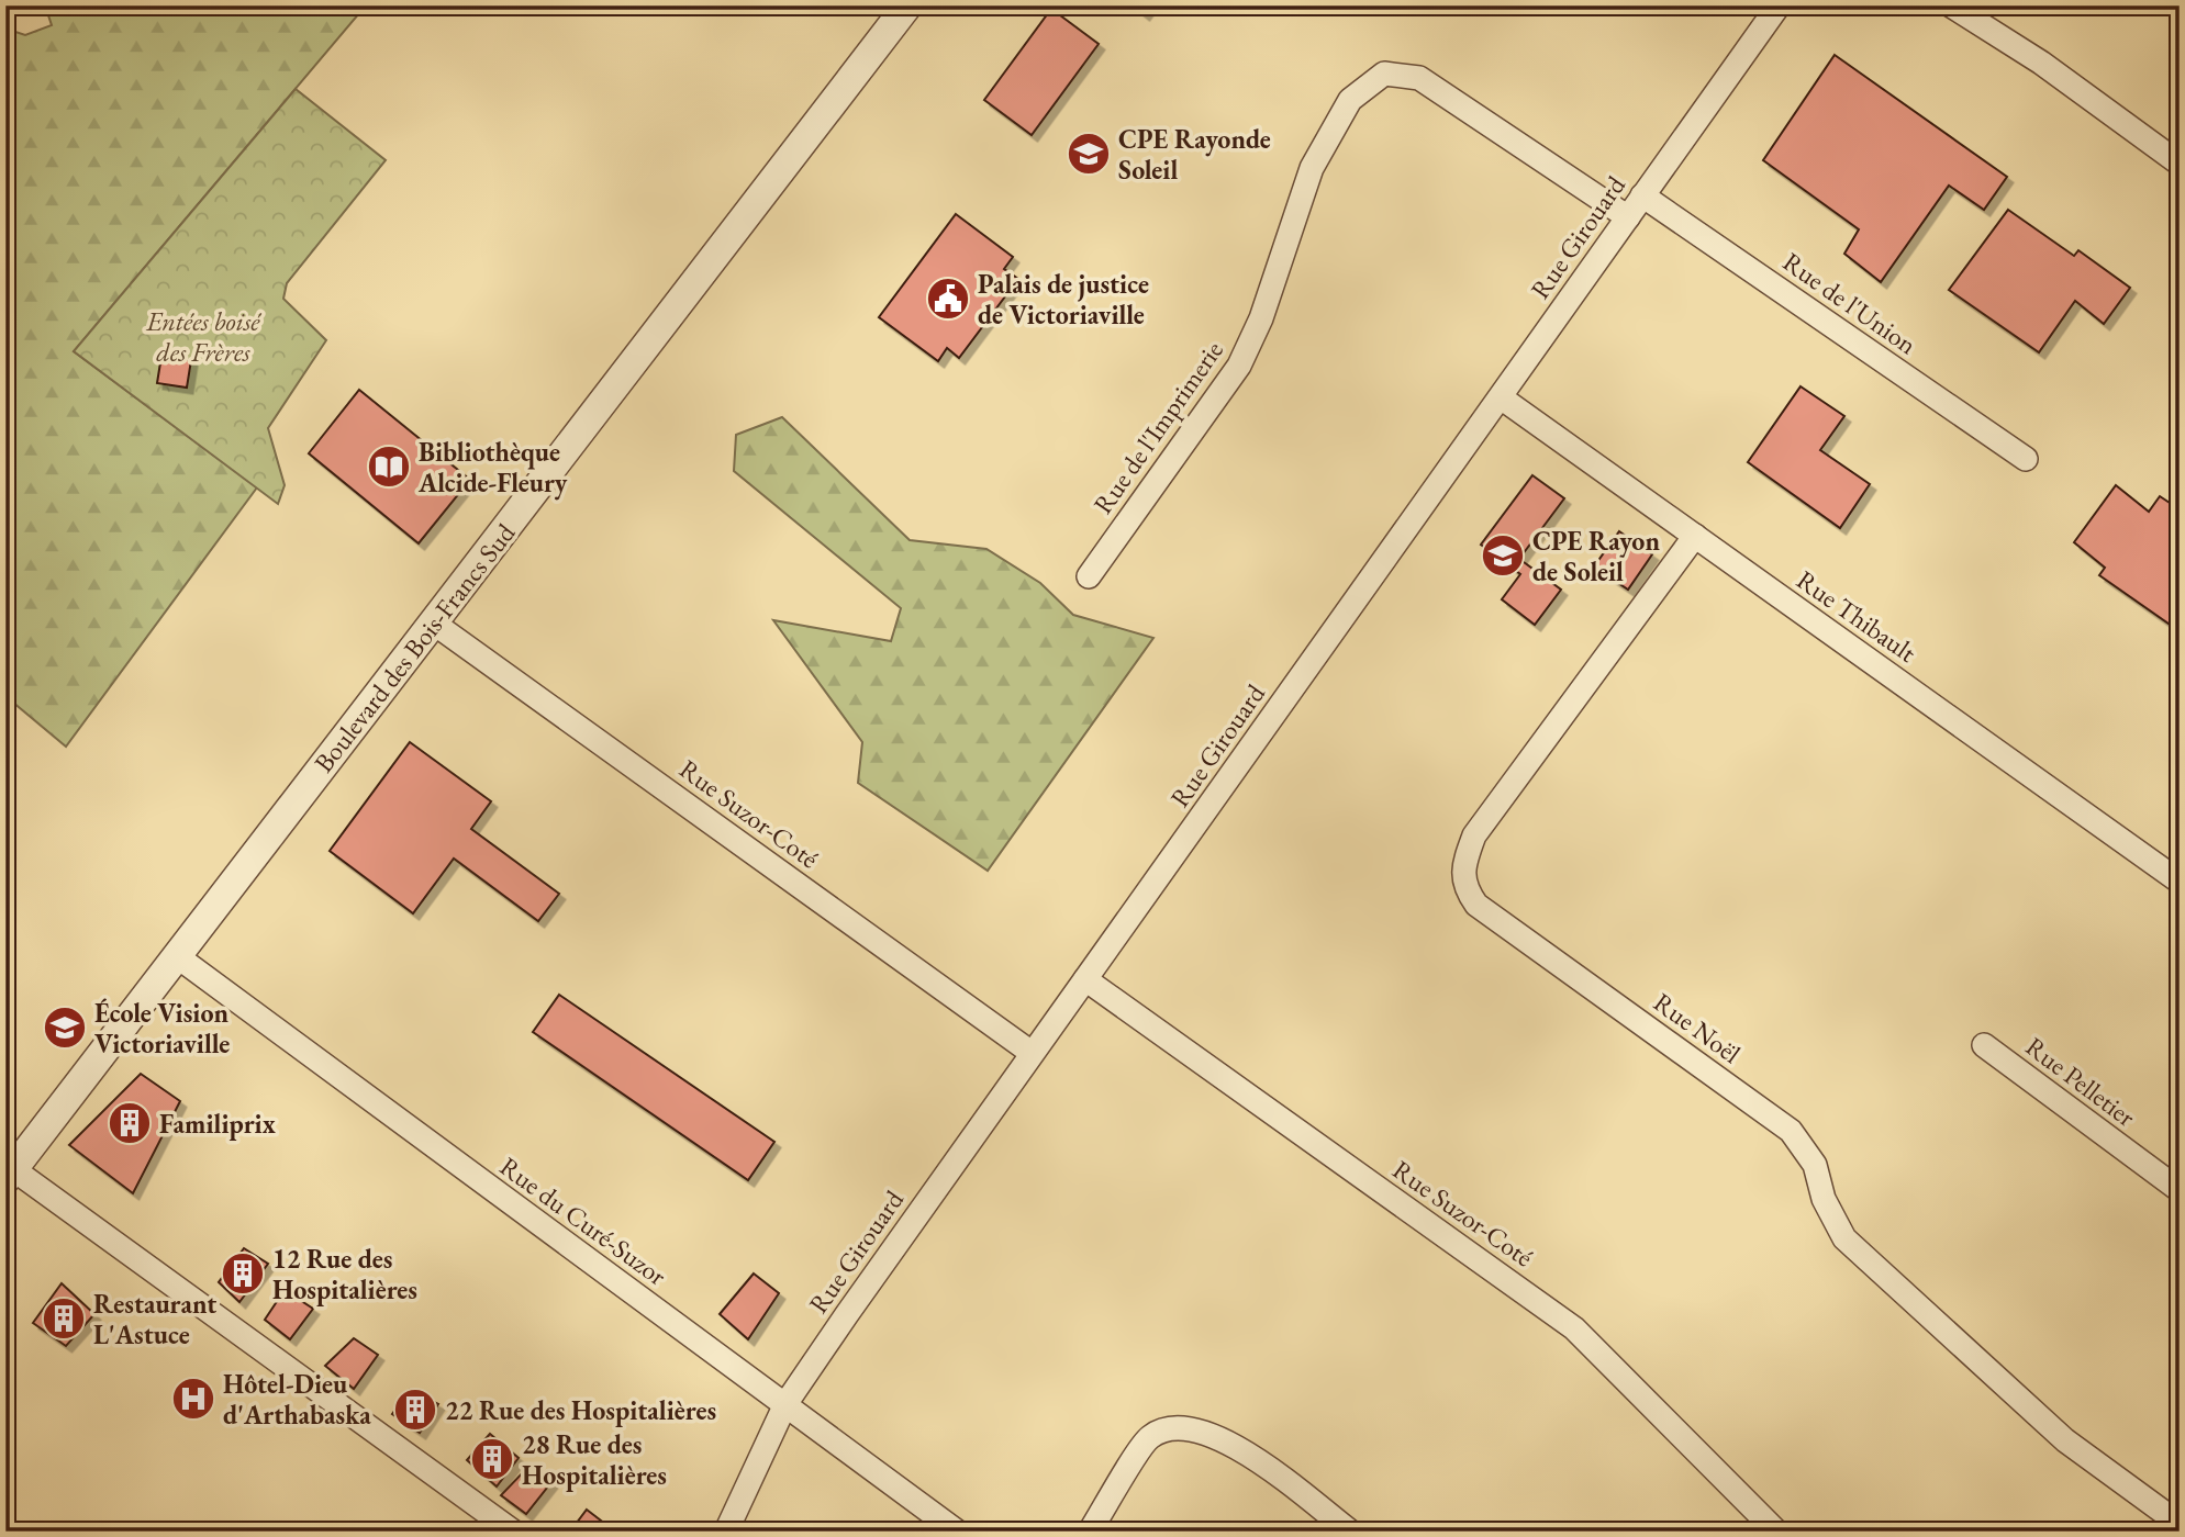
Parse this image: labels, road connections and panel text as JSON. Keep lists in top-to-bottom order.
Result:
{
  "streets": {
    "street": [
      "Rue Girouard",
      "Rue de l'Union",
      "Rue de l'Imprimerie",
      "Rue Thibault",
      "Boulevard des Bois-Francs Sud",
      "Rue Suzor-Coté",
      "Rue Noël",
      "Rue Pelletier",
      "Rue du Curé-Suzor"
    ]
  },
  "crossings": [
    ["Rue Girouard", "Rue de l'Union"],
    ["Rue Girouard", "Rue de l'Imprimerie"],
    ["Rue Girouard", "Rue Thibault"],
    ["Rue Girouard", "Rue Suzor-Coté"],
    ["Rue Girouard", "Rue du Curé-Suzor"],
    ["Rue Thibault", "Rue Noël"],
    ["Boulevard des Bois-Francs Sud", "Rue Suzor-Coté"],
    ["Boulevard des Bois-Francs Sud", "Rue du Curé-Suzor"]
  ],
  "parks": ["Entées boisé des Frères"],
  "places": {
    "school or university": ["CPE Rayonde Soleil", "CPE Rayon de Soleil", "École Vision Victoriaville"],
    "public building": ["Palais de justice de Victoriaville"],
    "library": ["Bibliothèque Alcide-Fleury"],
    "building": [
      "Familiprix",
      "12 Rue des Hospitalières",
      "Restaurant L'Astuce",
      "22 Rue des Hospitalières",
      "28 Rue des Hospitalières"
    ],
    "hospital": ["Hôtel-Dieu d'Arthabaska"]
  }
}
